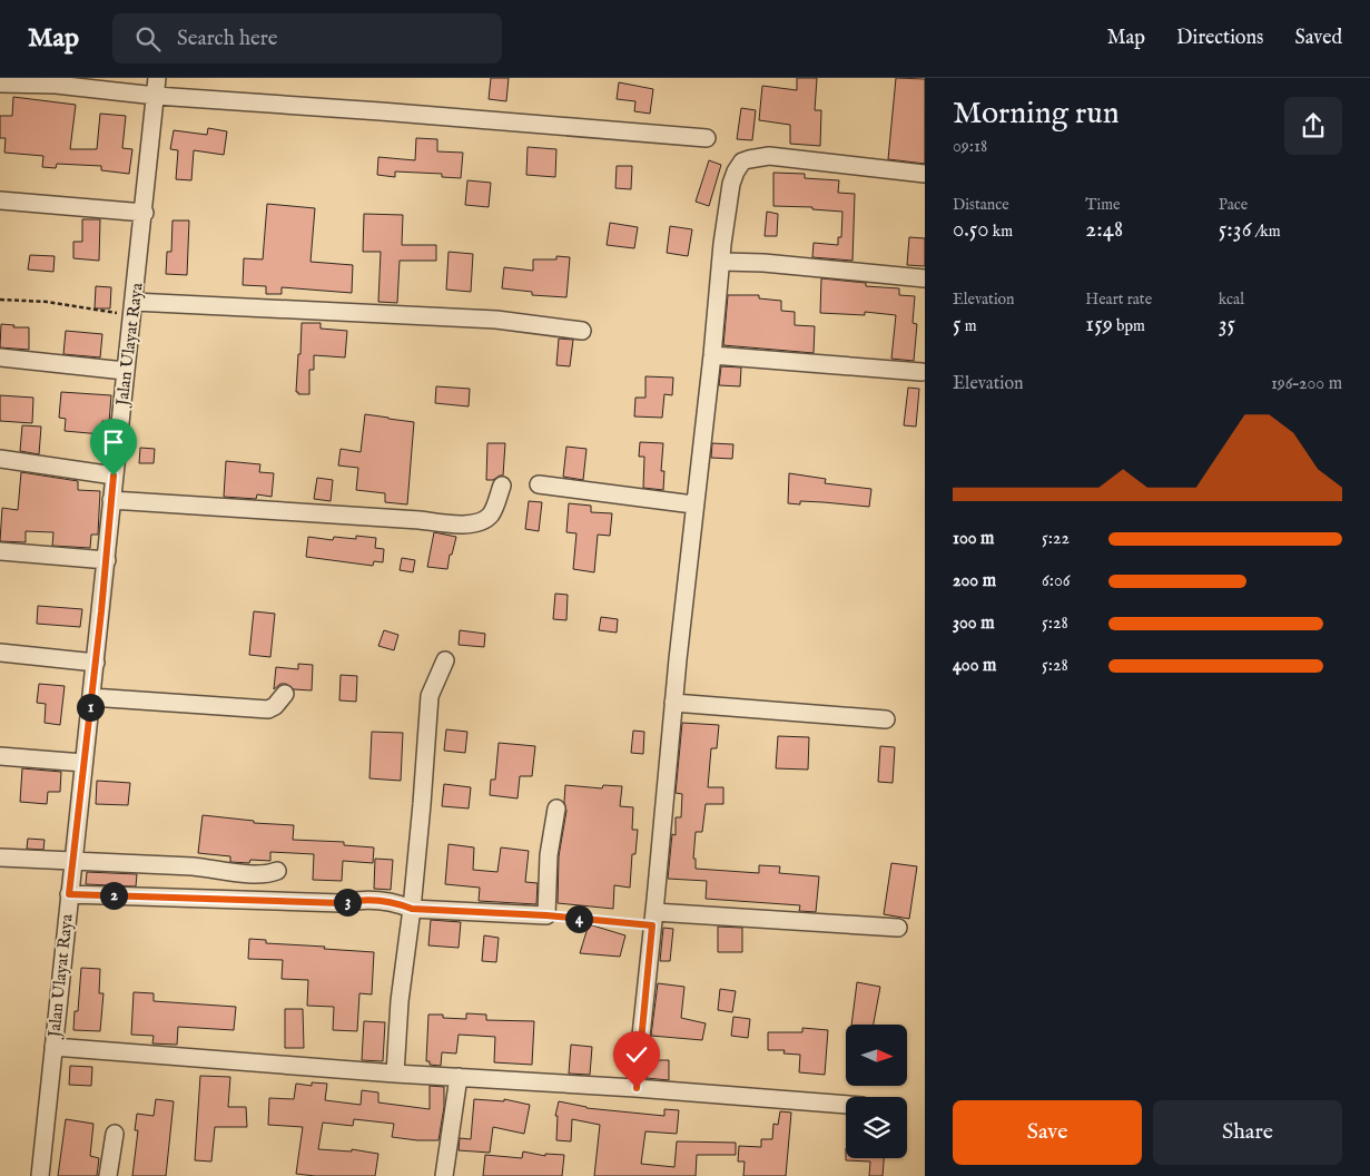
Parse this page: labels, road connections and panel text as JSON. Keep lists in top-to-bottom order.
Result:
{
  "streets": {
    "street": ["Jalan Ulayat Raya"]
  },
  "north": "right",
  "page": {
    "header": "Map",
    "search": "Search here",
    "nav": ["Map", "Directions", "Saved"],
    "heading": ["Morning run", "09:18"],
    "stats": [
      ["Distance", "0.50 km"],
      ["Time", "2:48"],
      ["Pace", "5:36 /km"],
      ["Elevation", "5 m"],
      ["Heart rate", "159 bpm"],
      ["kcal", "35"]
    ],
    "chart": ["Elevation", "196–200 m"],
    "list": [
      {
        "name": "100 m",
        "note": "5:22"
      },
      {
        "name": "200 m",
        "note": "6:06"
      },
      {
        "name": "300 m",
        "note": "5:28"
      },
      {
        "name": "400 m",
        "note": "5:28"
      }
    ],
    "pins": [
      "1",
      "2",
      "3",
      "4"
    ],
    "buttons": ["Save", "Share"]
  }
}
